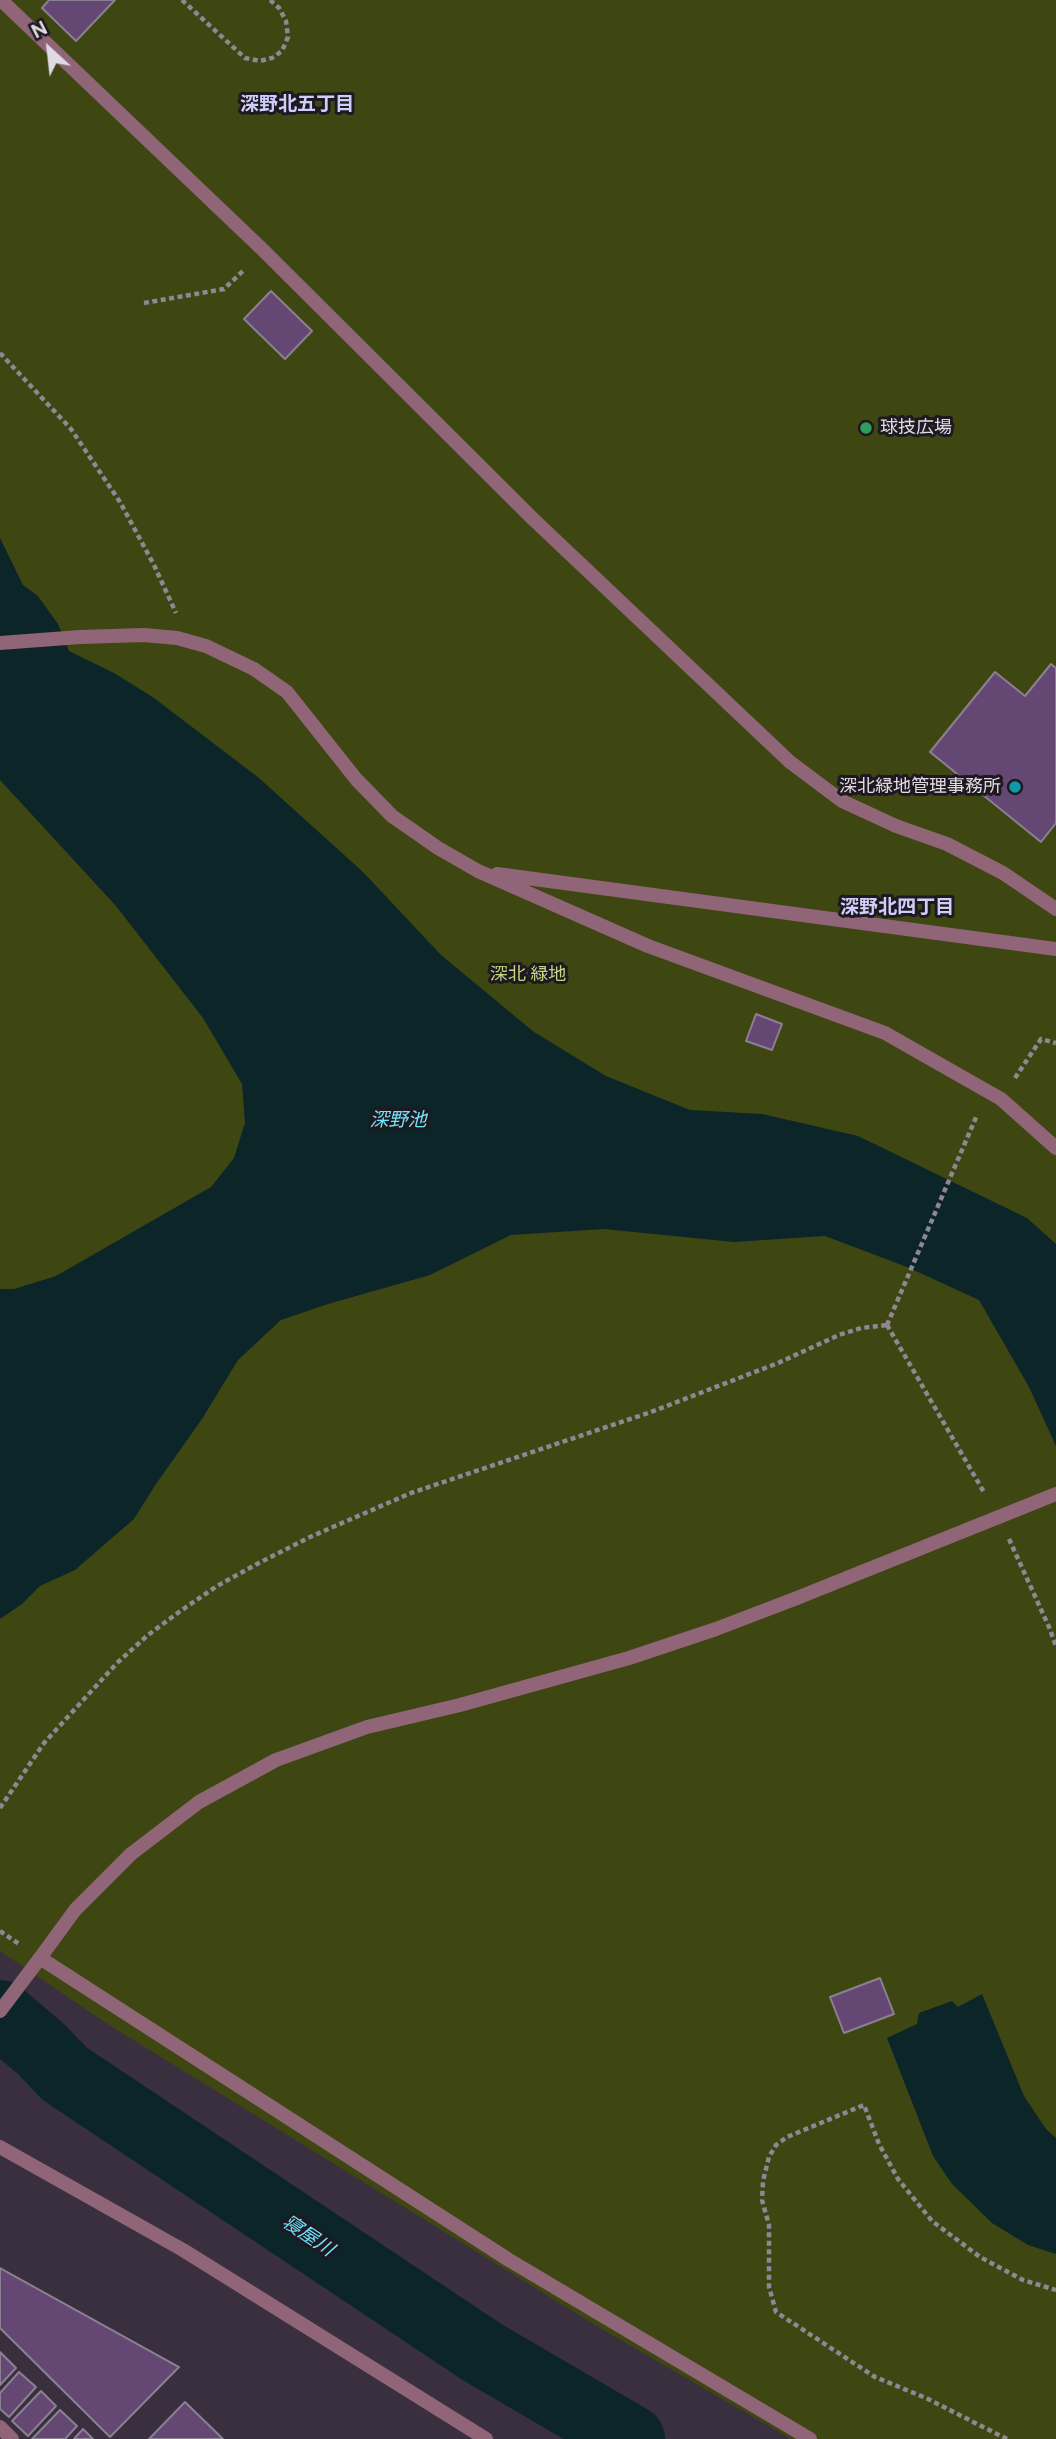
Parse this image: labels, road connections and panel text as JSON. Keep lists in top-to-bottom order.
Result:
{
  "districts": ["深野北五丁目", "深野北四丁目"],
  "water": ["深野池", "寝屋川"],
  "parks": ["深北 緑地"],
  "places": ["球技広場", "深北緑地管理事務所"],
  "north": "top left"
}
